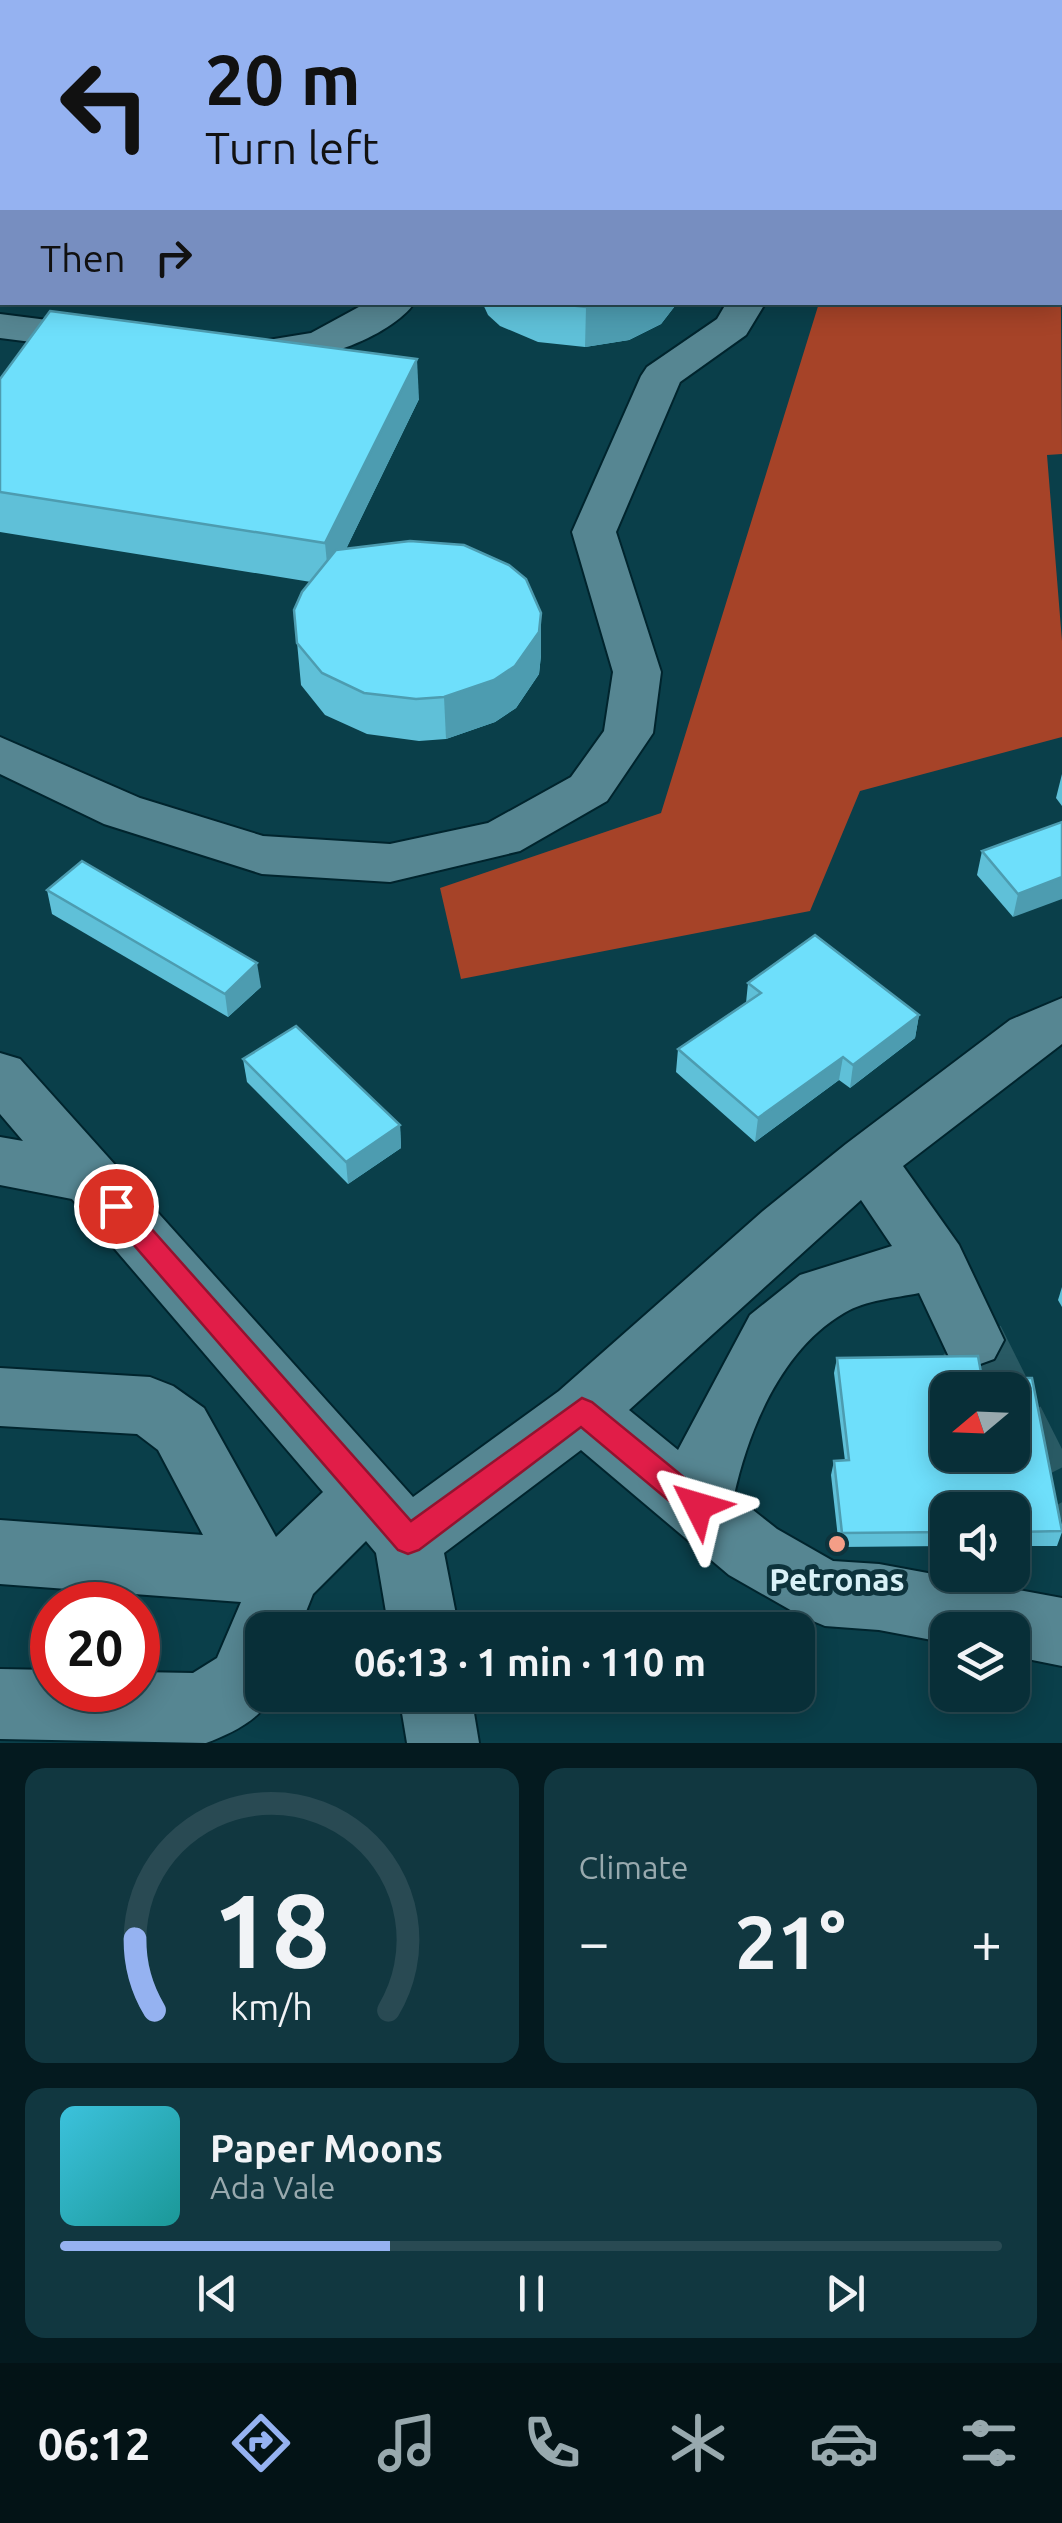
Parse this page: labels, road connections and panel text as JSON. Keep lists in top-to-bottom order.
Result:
{
  "places": ["Petronas"],
  "north": "left",
  "page": {
    "turn": ["20 m", "Turn left"],
    "then": "Then",
    "limit": "20",
    "trip": "06:13 · 1 min · 110 m",
    "tile": "Climate",
    "heat": ["−", "21°", "+"],
    "song": ["Paper Moons", "Ada Vale"],
    "tabs": "06:12",
    "gauge": ["18", "km/h"]
  }
}
